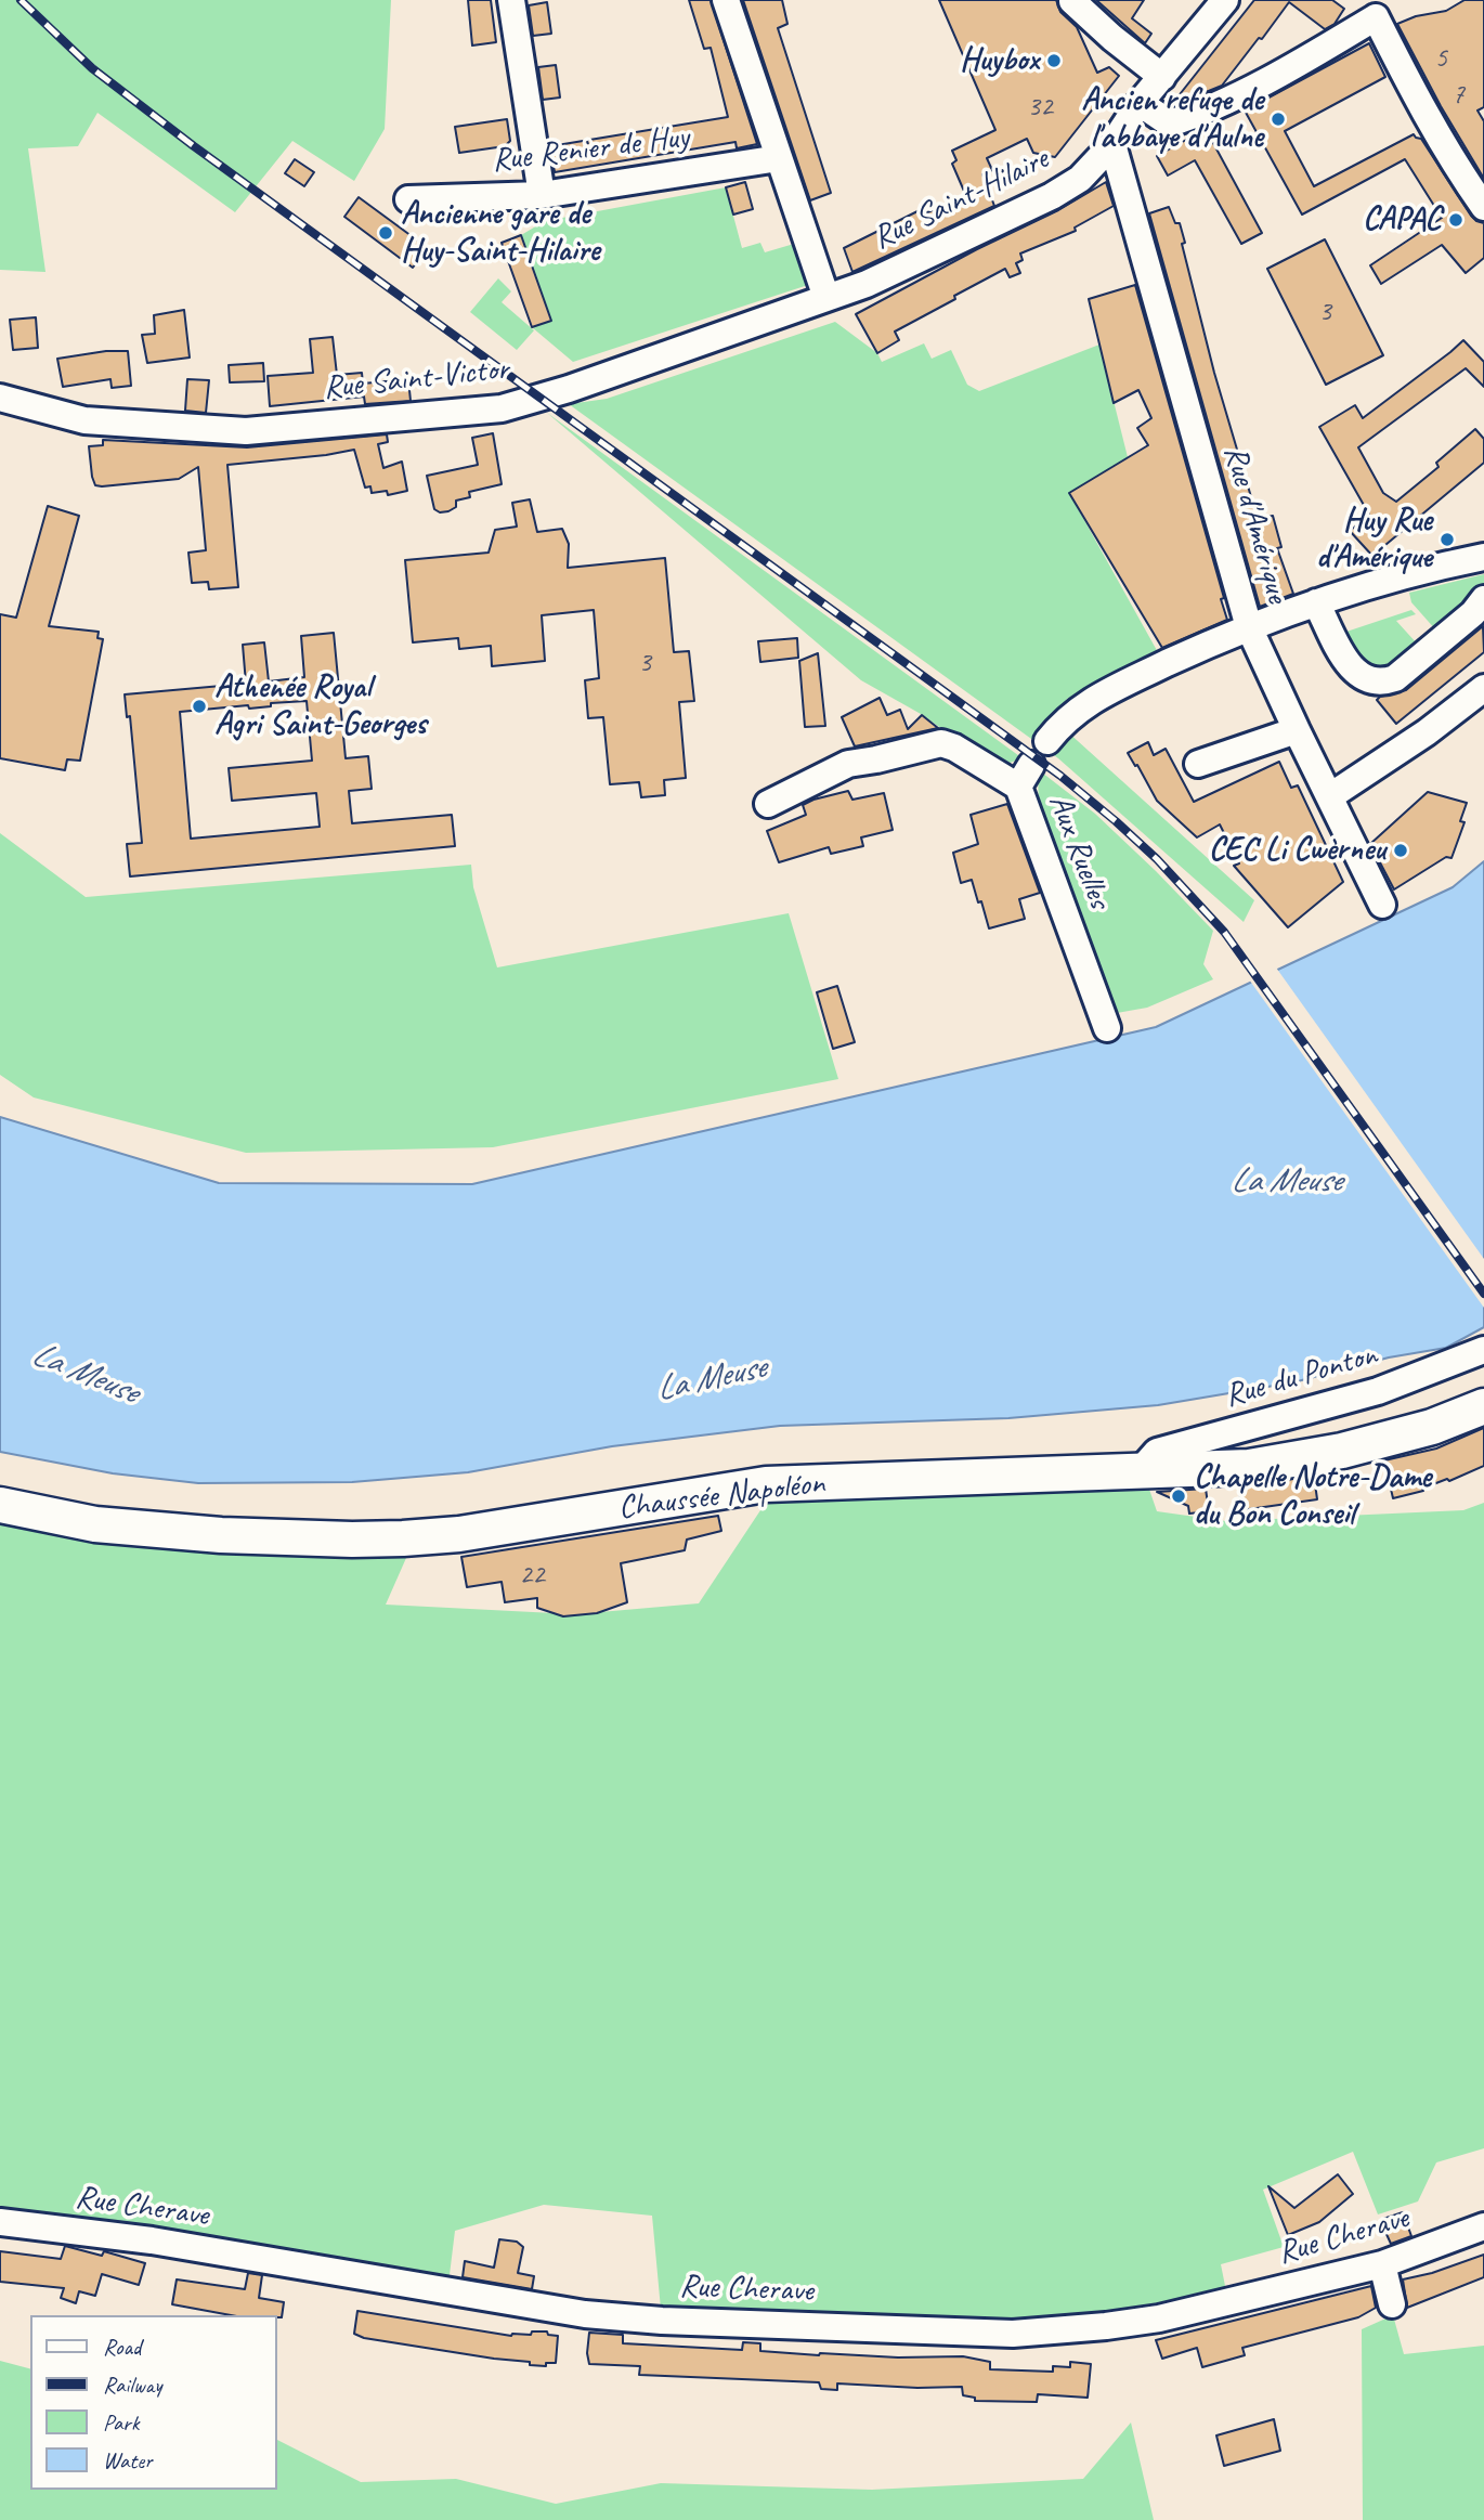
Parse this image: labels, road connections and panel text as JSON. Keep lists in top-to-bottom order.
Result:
{
  "streets": {
    "main road": ["Chaussée Napoléon"],
    "street": [
      "Rue Renier de Huy",
      "Rue Saint-Hilaire",
      "Rue Saint-Victor",
      "Rue d'Amérique",
      "Aux Ruelles",
      "Rue du Ponton",
      "Rue Cherave"
    ]
  },
  "crossings": [
    ["Rue Saint-Hilaire", "Rue Saint-Victor"],
    ["Rue Saint-Hilaire", "Rue d'Amérique"],
    ["Rue du Ponton", "Chaussée Napoléon"]
  ],
  "water": ["La Meuse"],
  "places": [
    "Huybox",
    "Ancien refuge de l'abbaye d'Aulne",
    "CAPAC",
    "Ancienne gare de Huy-Saint-Hilaire",
    "Huy Rue d'Amérique",
    "Athenée Royal Agri Saint-Georges",
    "CEC Li Cwèrneu",
    "Chapelle Notre-Dame du Bon Conseil"
  ],
  "house_numbers": [
    "5",
    "7",
    "32",
    "3",
    "3",
    "22"
  ],
  "legend": [
    "Road",
    "Railway",
    "Park",
    "Water"
  ]
}
